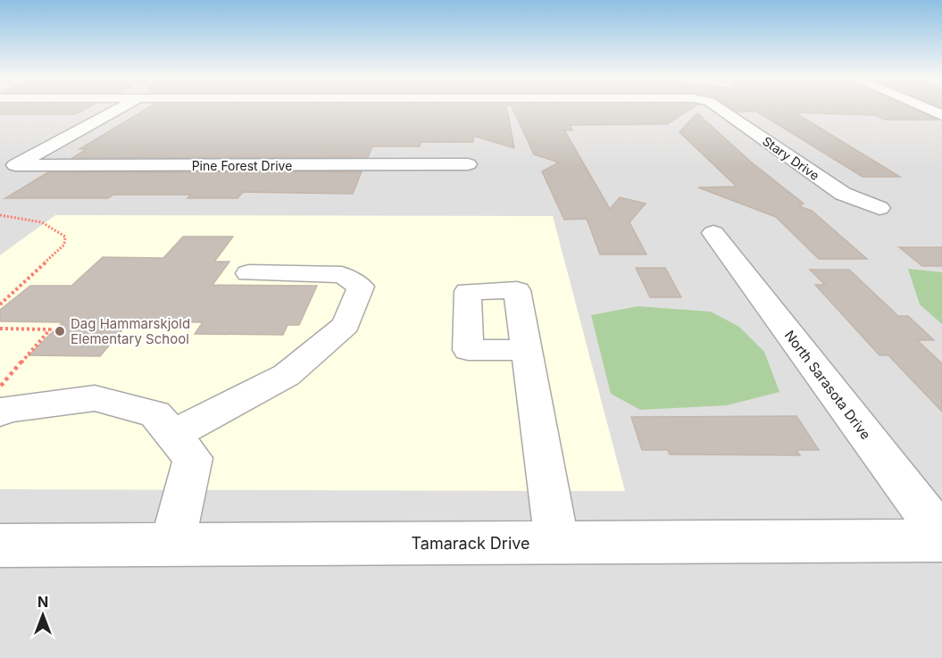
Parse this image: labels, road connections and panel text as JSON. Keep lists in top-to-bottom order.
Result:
{
  "streets": {
    "street": [
      "Stary Drive",
      "Pine Forest Drive",
      "North Sarasota Drive",
      "Tamarack Drive"
    ]
  },
  "places": ["Dag Hammarskjold Elementary School"],
  "north": "top"
}
